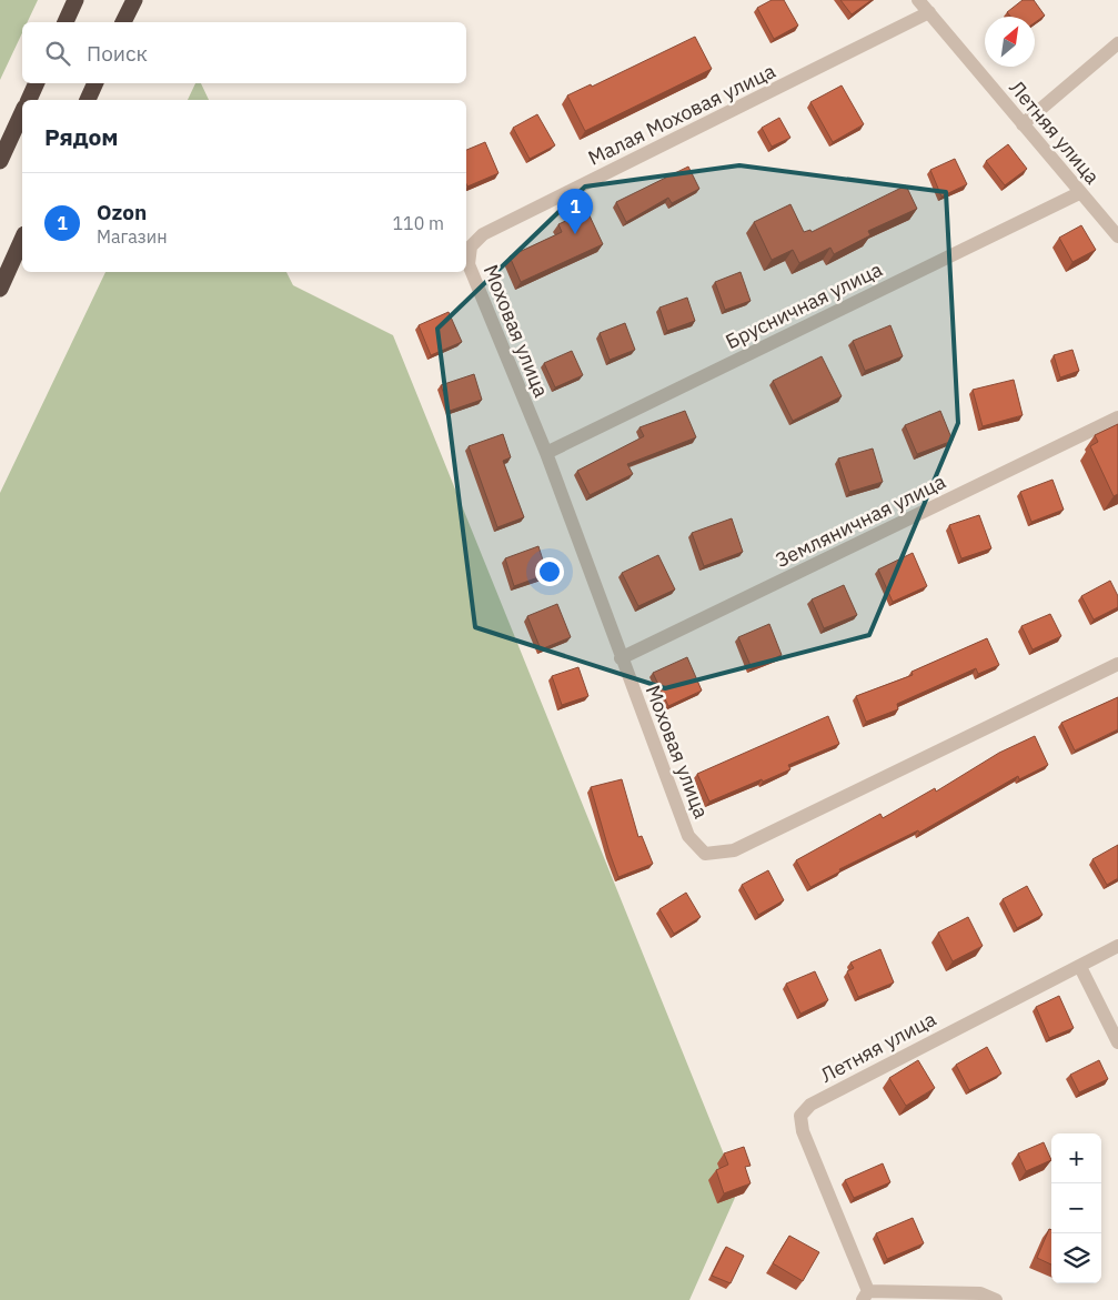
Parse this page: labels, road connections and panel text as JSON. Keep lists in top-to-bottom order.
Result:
{
  "streets": {
    "street": [
      "Малая Моховая улица",
      "Летняя улица",
      "Брусничная улица",
      "Моховая улица",
      "Земляничная улица"
    ]
  },
  "crossings": [
    ["Малая Моховая улица", "Летняя улица"],
    ["Малая Моховая улица", "Моховая улица"],
    ["Летняя улица", "Брусничная улица"],
    ["Брусничная улица", "Моховая улица"],
    ["Моховая улица", "Земляничная улица"]
  ],
  "north": "top right",
  "page": {
    "search": "Поиск",
    "heading": "Рядом",
    "list": [
      {
        "mark": "1",
        "name": "Ozon",
        "note": "Магазин",
        "value": "110 m"
      }
    ],
    "pins": "1",
    "map_buttons": ["+", "−"]
  }
}
